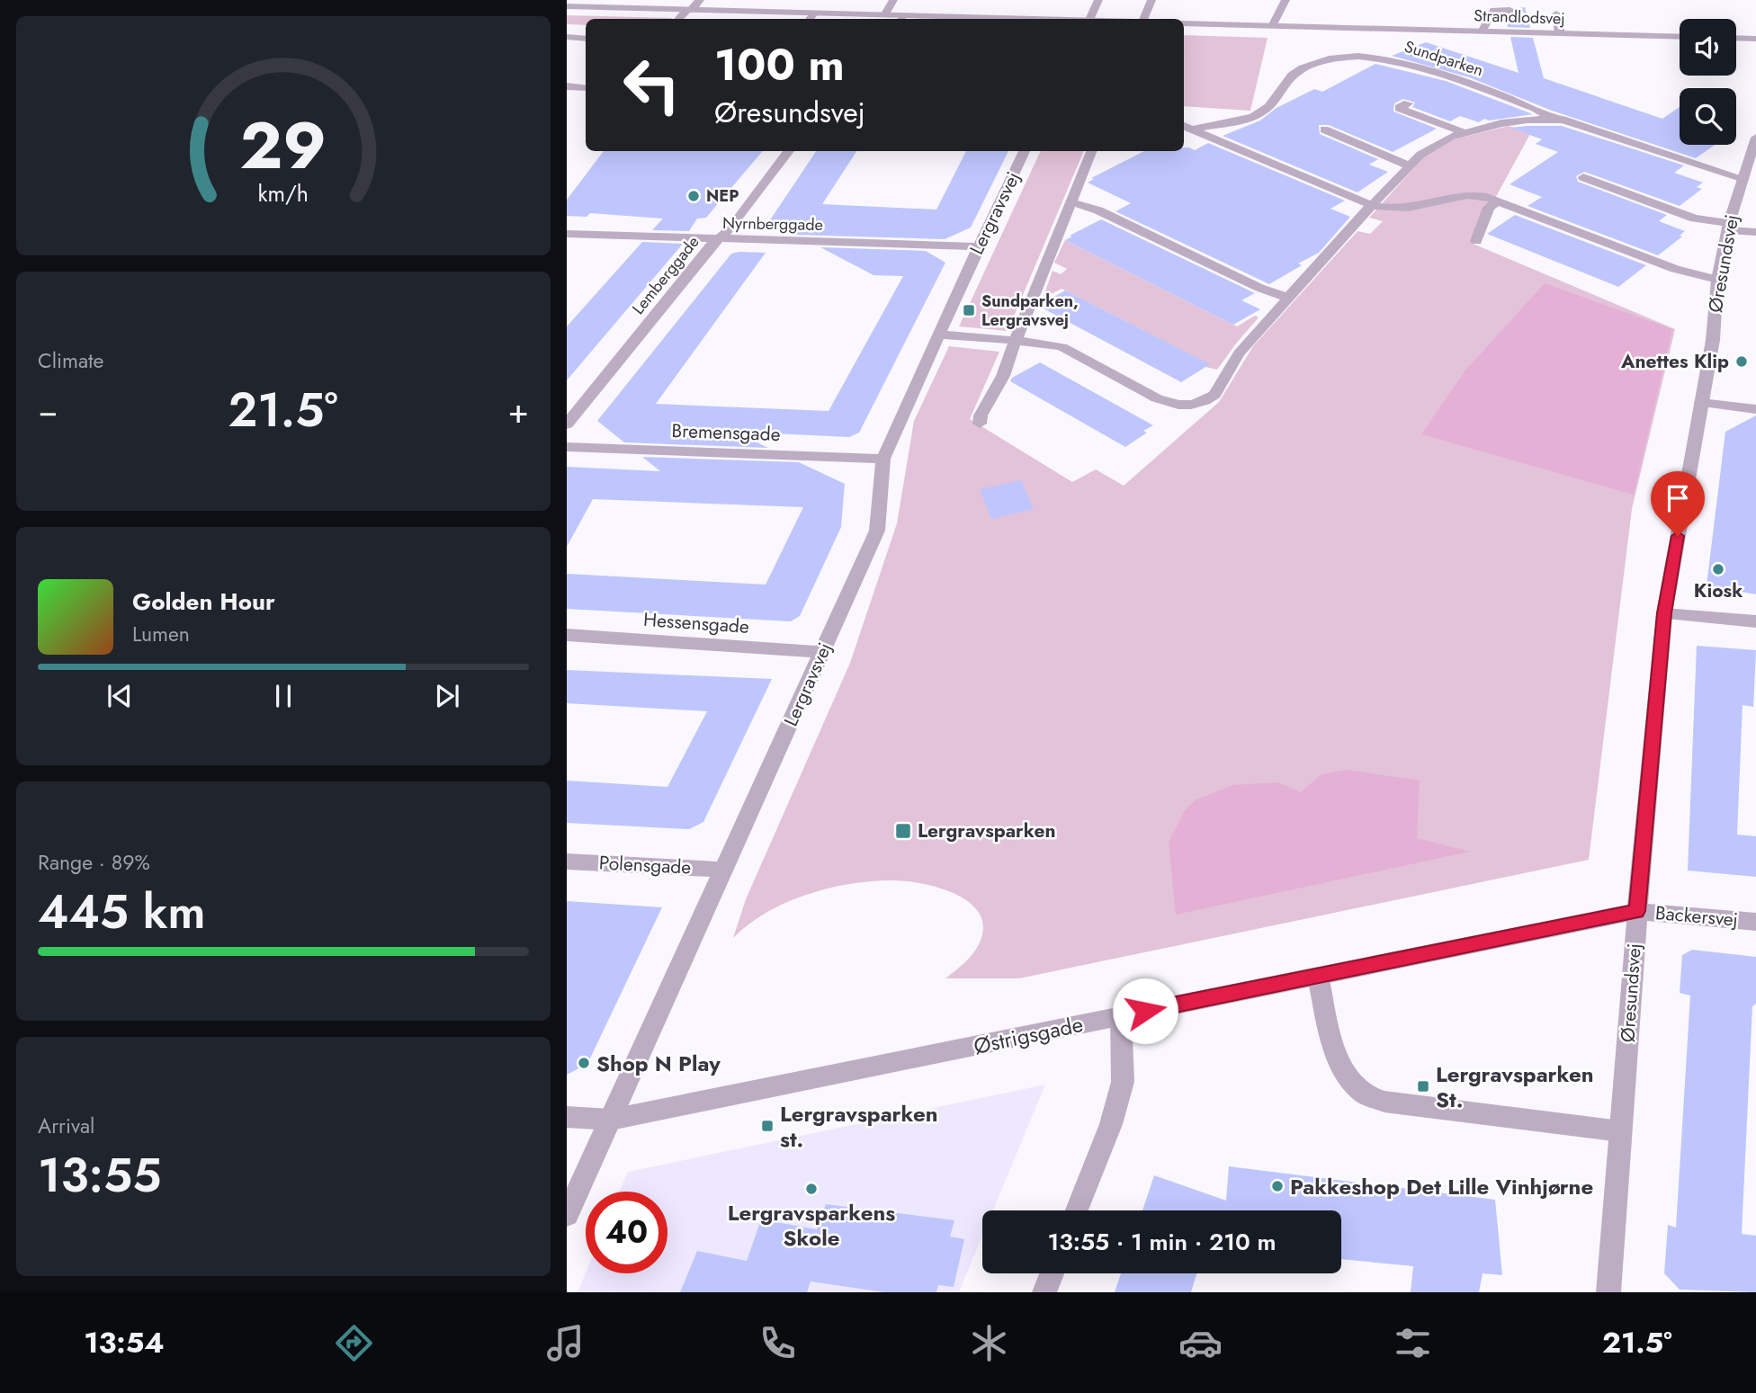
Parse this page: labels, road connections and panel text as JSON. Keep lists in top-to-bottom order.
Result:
{
  "streets": {
    "street": [
      "Strandlodsvej",
      "Sundparken",
      "Lergravsvej",
      "Nyrnberggade",
      "Øresundsvej",
      "Lemberggade",
      "Bremensgade",
      "Hessensgade",
      "Polensgade",
      "Backersvej",
      "Østrigsgade"
    ]
  },
  "crossings": [
    ["Sundparken", "Lergravsvej"],
    ["Sundparken", "Øresundsvej"],
    ["Lergravsvej", "Nyrnberggade"],
    ["Lergravsvej", "Bremensgade"],
    ["Lergravsvej", "Hessensgade"],
    ["Lergravsvej", "Polensgade"],
    ["Lergravsvej", "Østrigsgade"],
    ["Nyrnberggade", "Lemberggade"],
    ["Øresundsvej", "Backersvej"],
    ["Øresundsvej", "Østrigsgade"],
    ["Backersvej", "Østrigsgade"]
  ],
  "places": {
    "other": [
      "NEP",
      "Anettes Klip",
      "Kiosk",
      "Shop N Play",
      "Pakkeshop Det Lille Vinhjørne",
      "Lergravsparkens Skole"
    ],
    "transit": [
      "Sundparken, Lergravsvej",
      "Lergravsparken",
      "Lergravsparken St.",
      "Lergravsparken st."
    ]
  },
  "page": {
    "turn": ["100 m", "Øresundsvej"],
    "tile": [
      "Climate",
      ["Range · 89%", "445 km"],
      ["Arrival", "13:55"]
    ],
    "heat": ["−", "21.5°", "+"],
    "song": ["Golden Hour", "Lumen"],
    "limit": "40",
    "trip": "13:55 · 1 min · 210 m",
    "tabs": ["13:54", "21.5°"],
    "gauge": ["29", "km/h"]
  }
}
